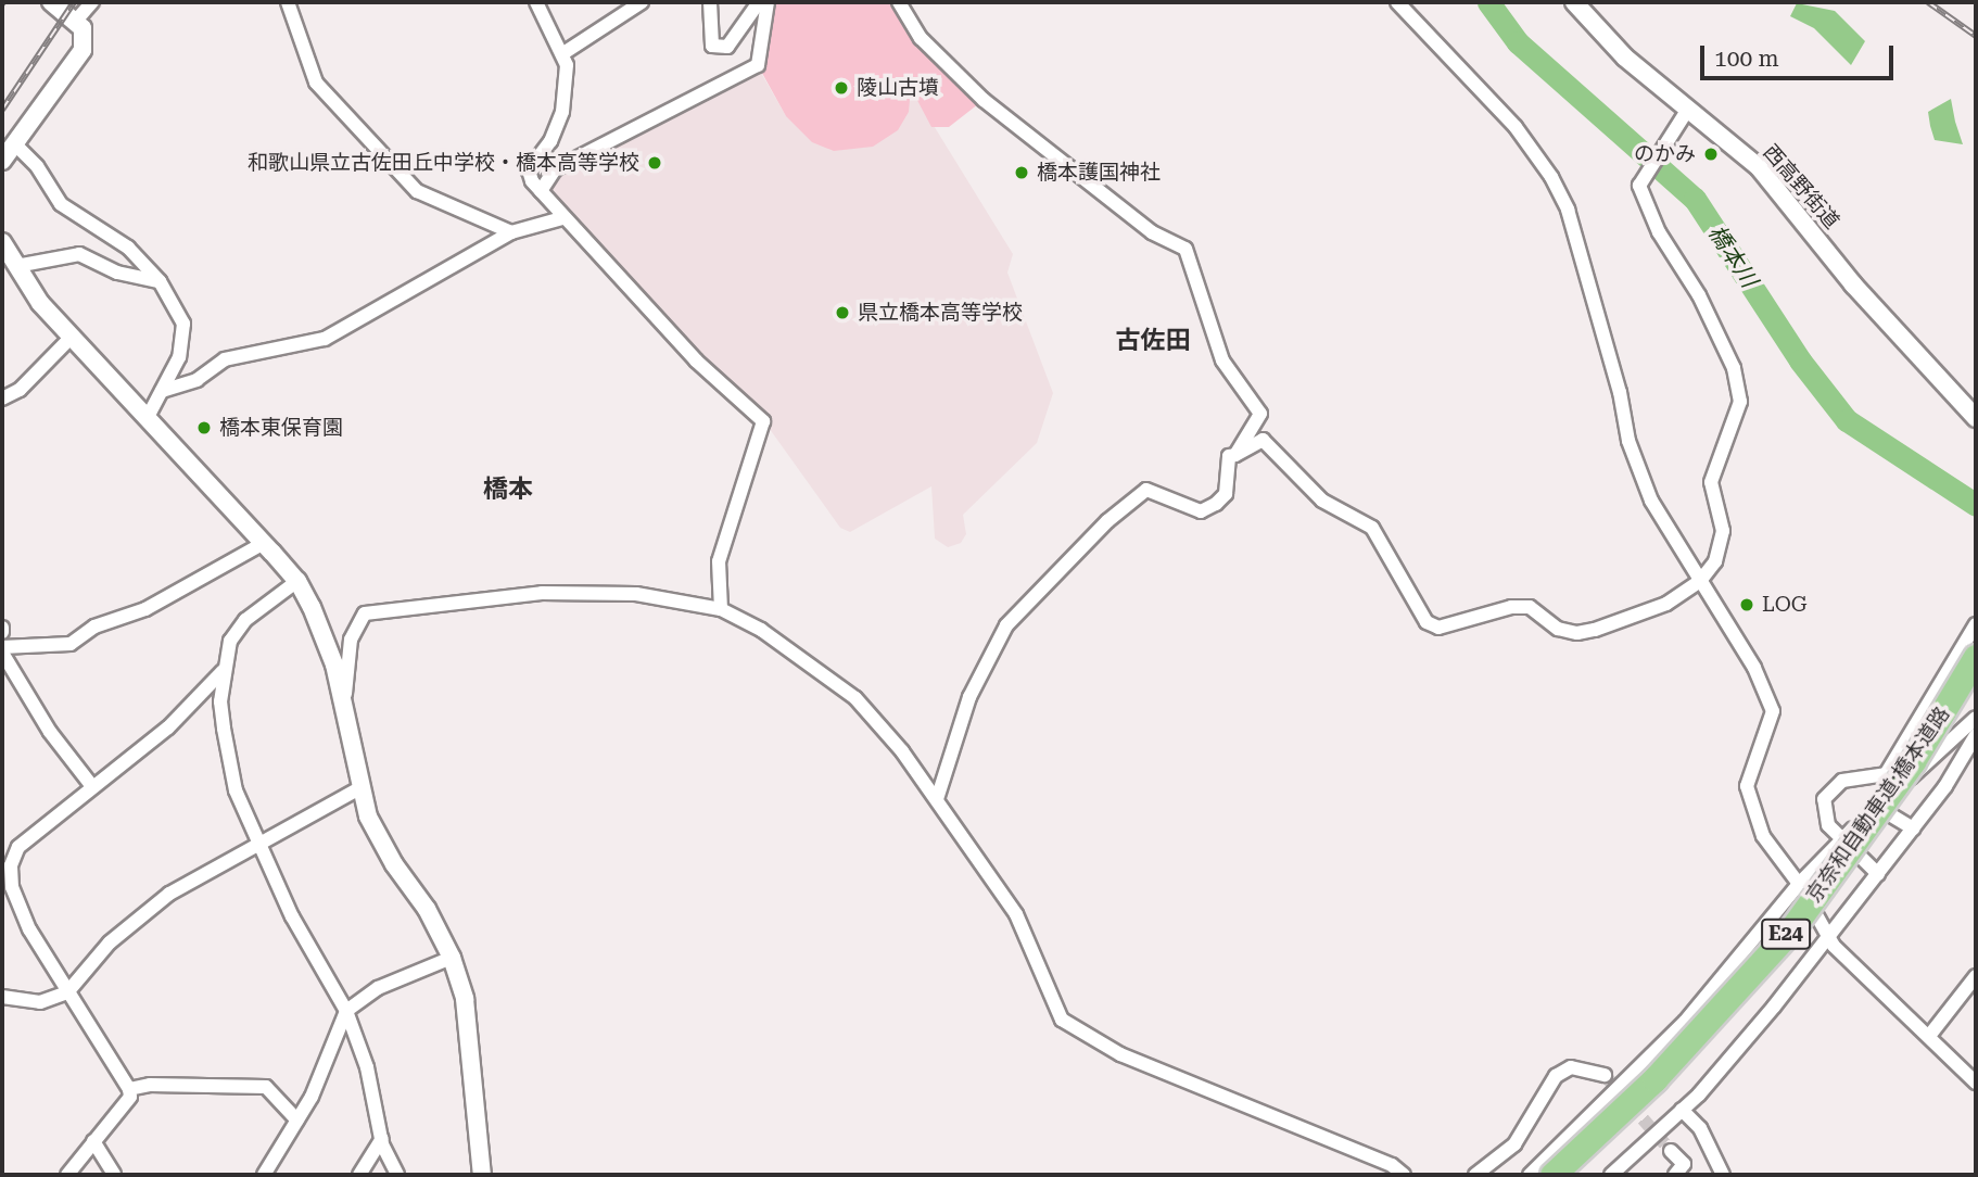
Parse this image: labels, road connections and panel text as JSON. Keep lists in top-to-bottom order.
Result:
{
  "streets": {
    "highway": ["京奈和自動車道;橋本道路", "E24"],
    "street": ["西高野街道"]
  },
  "districts": ["古佐田", "橋本"],
  "water": ["橋本川"],
  "places": [
    "陵山古墳",
    "のかみ",
    "和歌山県立古佐田丘中学校・橋本高等学校",
    "橋本護国神社",
    "県立橋本高等学校",
    "橋本東保育園",
    "LOG"
  ],
  "scale_bar": "100 m"
}
